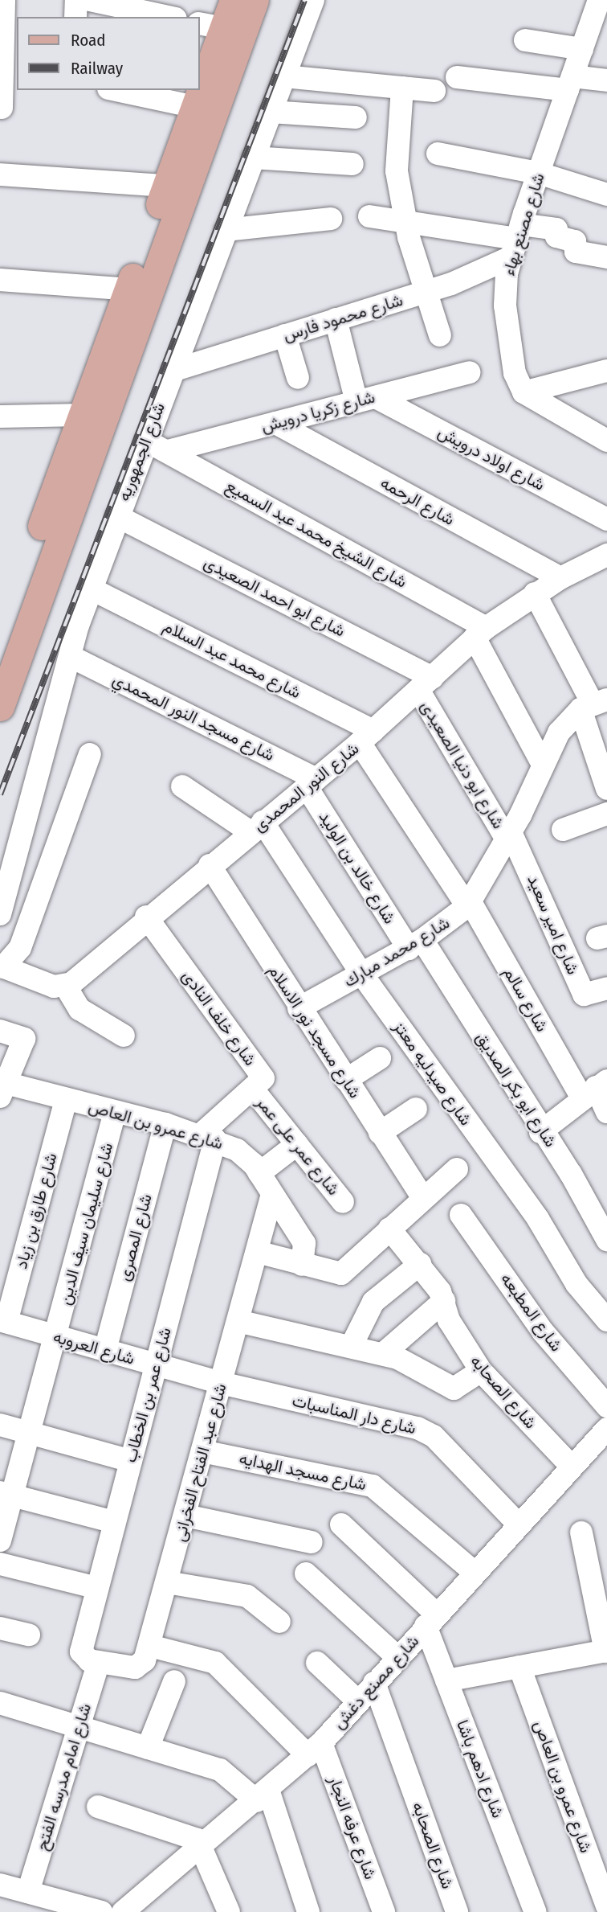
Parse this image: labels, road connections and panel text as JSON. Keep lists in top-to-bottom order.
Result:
{
  "streets": {
    "street": [
      "شارع مصنع بهاء",
      "شارع محمود فارس",
      "شارع زكريا درويش",
      "شارع الجمهوريه",
      "شارع اولاد درويش",
      "شارع الرحمه",
      "شارع الشيخ محمد عبد السميع",
      "شارع ابو احمد الصعيدى",
      "شارع محمد عبد السلام",
      "شارع مسجد النور المحمدي",
      "شارع ابو دنيا الصعيدى",
      "شارع النور المحمدى",
      "شارع خالد بن الوليد",
      "شارع امير سعيد",
      "شارع محمد مبارك",
      "شارع سالم",
      "شارع خلف النادى",
      "شارع مسجد نور الاسلام",
      "شارع صيدليه معتز",
      "شارع ابو بكر الصديق",
      "شارع عمرو بن العاص",
      "شارع عمر على عمر",
      "شارع طارق بن زياد",
      "شارع سليمان سيف الدين",
      "شارع المصرى",
      "شارع المطبعه",
      "شارع العروبه",
      "شارع الصحابه",
      "شارع عمر بن الخطاب",
      "شارع دار المناسبات",
      "شارع عبد الفتاح الفخرانى",
      "شارع مسجد الهدايه",
      "شارع مصنع دغش",
      "شارع ادهم باشا",
      "شارع امام مدرسه الفتح",
      "شارع عرفه النجار"
    ]
  },
  "crossings": [
    ["شارع مصنع بهاء", "شارع محمود فارس"],
    ["شارع محمود فارس", "شارع الجمهوريه"],
    ["شارع زكريا درويش", "شارع اولاد درويش"],
    ["شارع زكريا درويش", "شارع الرحمه"],
    ["شارع زكريا درويش", "شارع الشيخ محمد عبد السميع"],
    ["شارع الجمهوريه", "شارع الشيخ محمد عبد السميع"],
    ["شارع الجمهوريه", "شارع ابو احمد الصعيدى"],
    ["شارع الجمهوريه", "شارع محمد عبد السلام"],
    ["شارع الجمهوريه", "شارع مسجد النور المحمدي"],
    ["شارع الرحمه", "شارع النور المحمدى"],
    ["شارع الشيخ محمد عبد السميع", "شارع النور المحمدى"],
    ["شارع ابو احمد الصعيدى", "شارع ابو دنيا الصعيدى"],
    ["شارع ابو احمد الصعيدى", "شارع النور المحمدى"],
    ["شارع محمد عبد السلام", "شارع النور المحمدى"],
    ["شارع محمد عبد السلام", "شارع سالم"],
    ["شارع مسجد النور المحمدي", "شارع النور المحمدى"],
    ["شارع مسجد النور المحمدي", "شارع خالد بن الوليد"],
    ["شارع ابو دنيا الصعيدى", "شارع النور المحمدى"],
    ["شارع ابو دنيا الصعيدى", "شارع امير سعيد"],
    ["شارع ابو دنيا الصعيدى", "شارع محمد مبارك"],
    ["شارع النور المحمدى", "شارع خالد بن الوليد"],
    ["شارع النور المحمدى", "شارع سالم"],
    ["شارع النور المحمدى", "شارع خلف النادى"],
    ["شارع النور المحمدى", "شارع مسجد نور الاسلام"],
    ["شارع النور المحمدى", "شارع صيدليه معتز"],
    ["شارع خالد بن الوليد", "شارع محمد مبارك"],
    ["شارع خالد بن الوليد", "شارع ابو بكر الصديق"],
    ["شارع امير سعيد", "شارع محمد مبارك"],
    ["شارع محمد مبارك", "شارع سالم"],
    ["شارع محمد مبارك", "شارع مسجد نور الاسلام"],
    ["شارع محمد مبارك", "شارع صيدليه معتز"],
    ["شارع محمد مبارك", "شارع ابو بكر الصديق"],
    ["شارع خلف النادى", "شارع عمرو بن العاص"],
    ["شارع خلف النادى", "شارع عمر على عمر"],
    ["شارع خلف النادى", "شارع عمر بن الخطاب"],
    ["شارع عمرو بن العاص", "شارع طارق بن زياد"],
    ["شارع عمرو بن العاص", "شارع سليمان سيف الدين"],
    ["شارع عمرو بن العاص", "شارع المصرى"],
    ["شارع عمرو بن العاص", "شارع عمر بن الخطاب"],
    ["شارع عمرو بن العاص", "شارع عبد الفتاح الفخرانى"],
    ["شارع طارق بن زياد", "شارع العروبه"],
    ["شارع سليمان سيف الدين", "شارع العروبه"],
    ["شارع المصرى", "شارع العروبه"],
    ["شارع العروبه", "شارع عمر بن الخطاب"],
    ["شارع العروبه", "شارع دار المناسبات"],
    ["شارع العروبه", "شارع عبد الفتاح الفخرانى"],
    ["شارع الصحابه", "شارع مصنع دغش"],
    ["شارع عمر بن الخطاب", "شارع عبد الفتاح الفخرانى"],
    ["شارع عمر بن الخطاب", "شارع امام مدرسه الفتح"],
    ["شارع دار المناسبات", "شارع عبد الفتاح الفخرانى"],
    ["شارع دار المناسبات", "شارع مصنع دغش"],
    ["شارع عبد الفتاح الفخرانى", "شارع مسجد الهدايه"],
    ["شارع عبد الفتاح الفخرانى", "شارع امام مدرسه الفتح"],
    ["شارع مسجد الهدايه", "شارع مصنع دغش"],
    ["شارع مصنع دغش", "شارع ادهم باشا"],
    ["شارع مصنع دغش", "شارع عرفه النجار"]
  ],
  "legend": ["Road", "Railway"]
}
